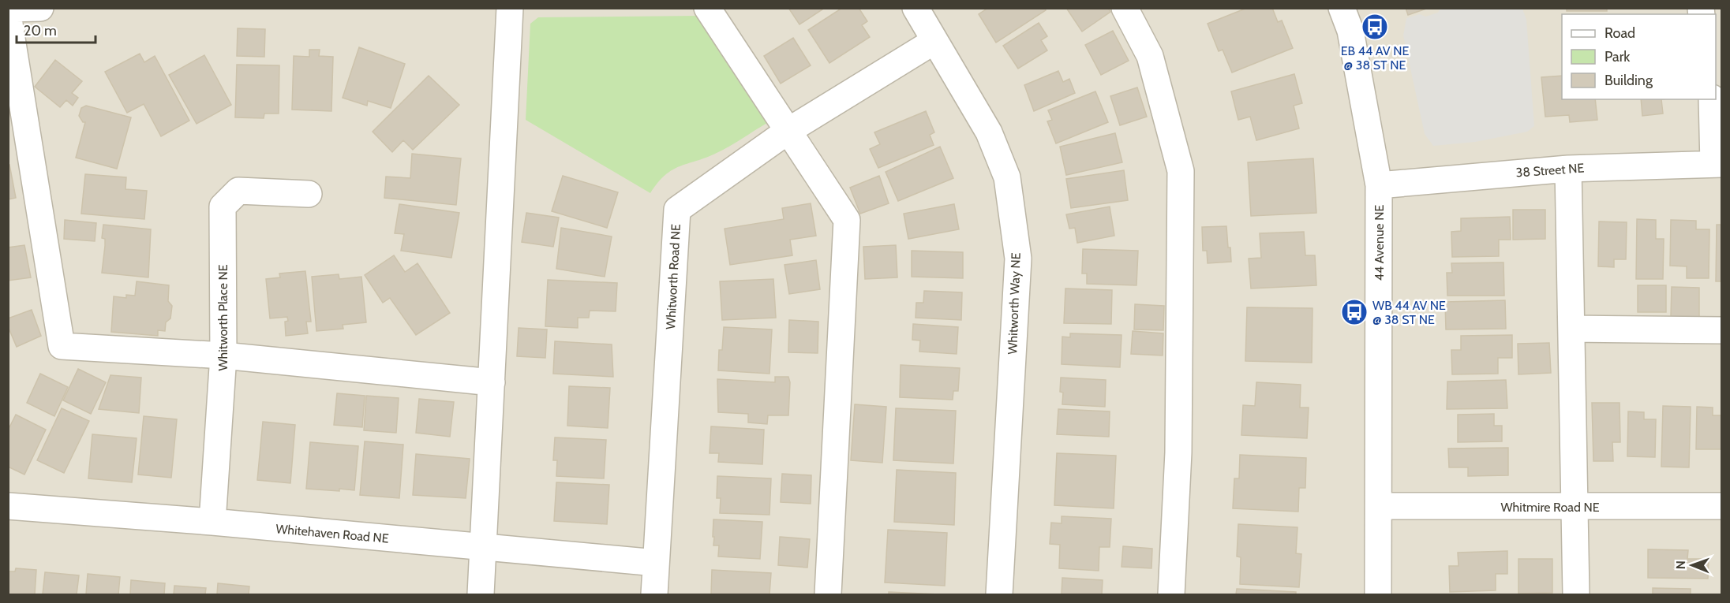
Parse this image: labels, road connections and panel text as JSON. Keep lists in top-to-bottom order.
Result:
{
  "streets": {
    "street": [
      "38 Street NE",
      "44 Avenue NE",
      "Whitworth Road NE",
      "Whitworth Way NE",
      "Whitworth Place NE",
      "Whitmire Road NE",
      "Whitehaven Road NE"
    ]
  },
  "crossings": [
    ["38 Street NE", "44 Avenue NE"],
    ["44 Avenue NE", "Whitmire Road NE"],
    ["Whitworth Road NE", "Whitworth Way NE"],
    ["Whitworth Road NE", "Whitehaven Road NE"],
    ["Whitworth Place NE", "Whitehaven Road NE"]
  ],
  "places": {
    "bus stop": ["EB 44 AV NE @ 38 ST NE", "WB 44 AV NE @ 38 ST NE"]
  },
  "legend": ["Road", "Park", "Building"],
  "scale_bar": "20 m",
  "north": "left"
}
